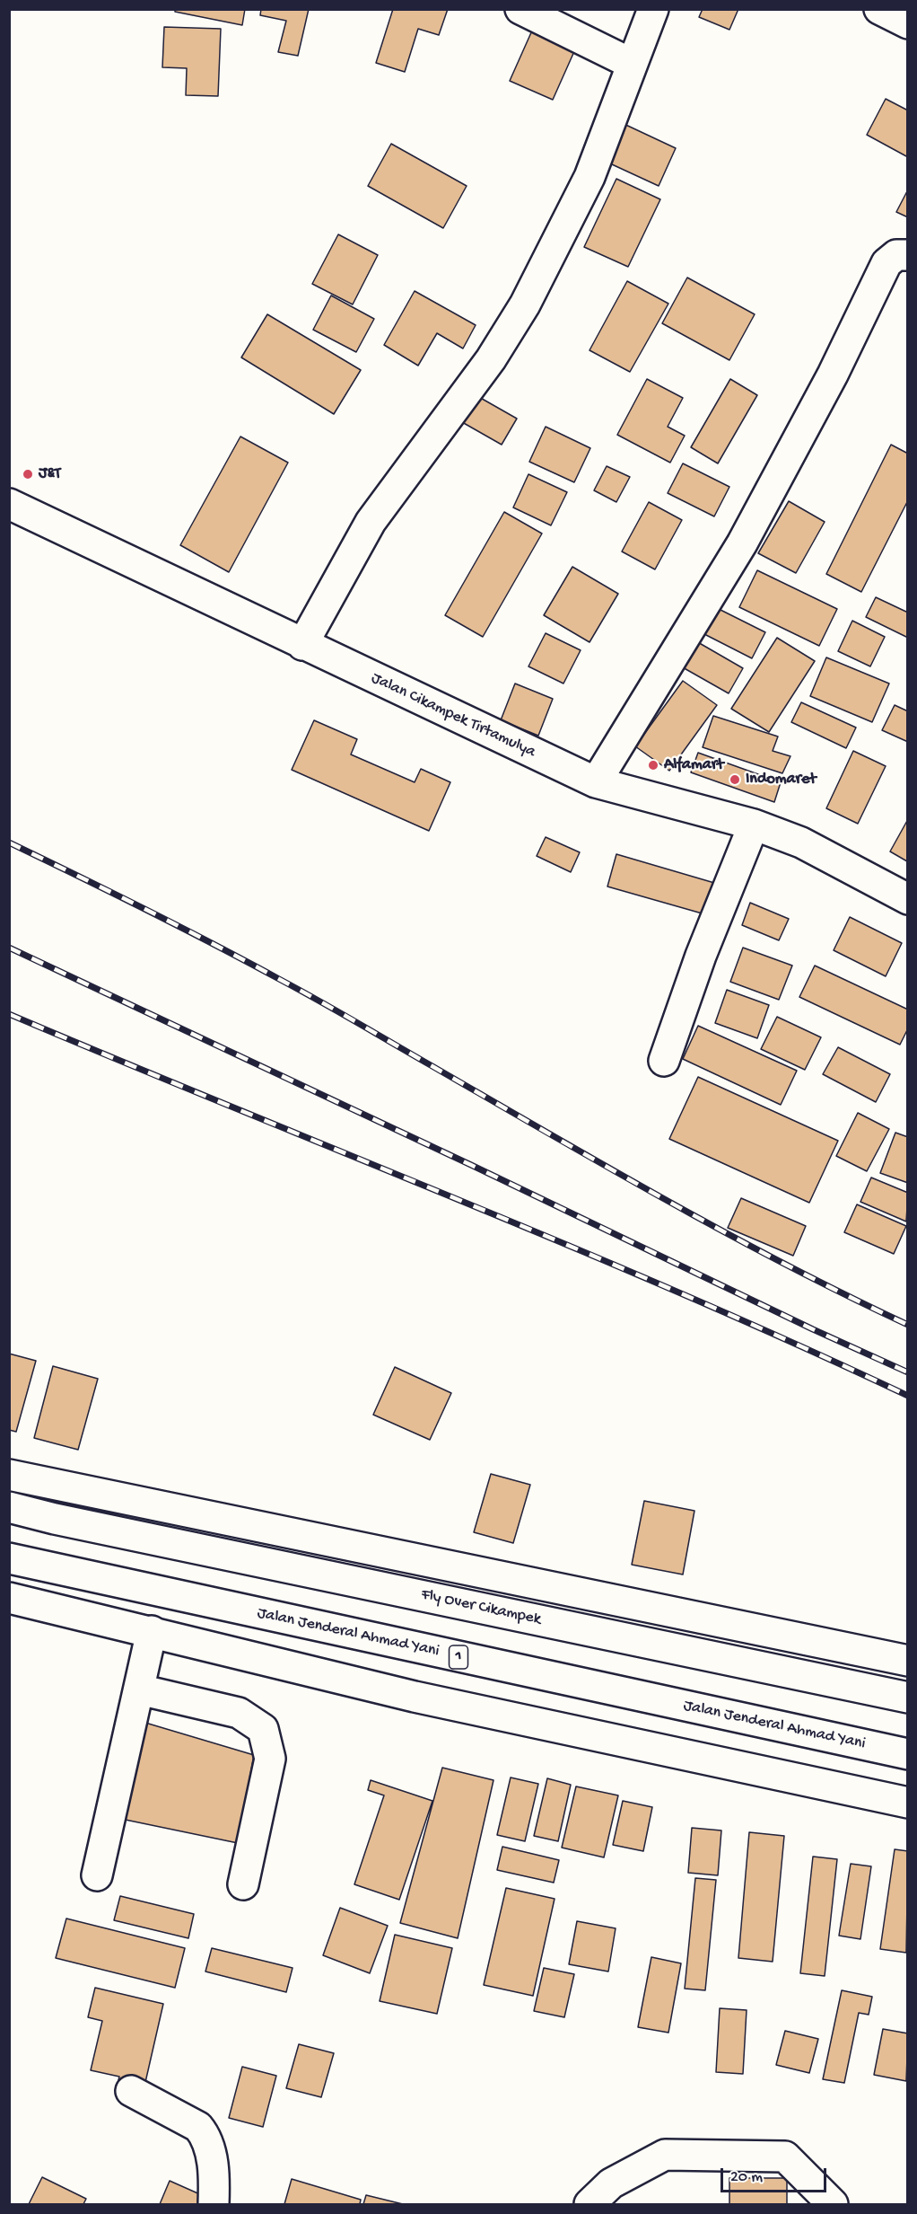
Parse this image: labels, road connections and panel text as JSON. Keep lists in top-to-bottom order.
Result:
{
  "streets": {
    "main road": [
      "Jalan Cikampek Tirtamulya",
      "Fly Over Cikampek",
      "Jalan Jenderal Ahmad Yani",
      "1"
    ]
  },
  "places": ["J&T", "Alfamart", "Indomaret"],
  "scale_bar": "20 m"
}
